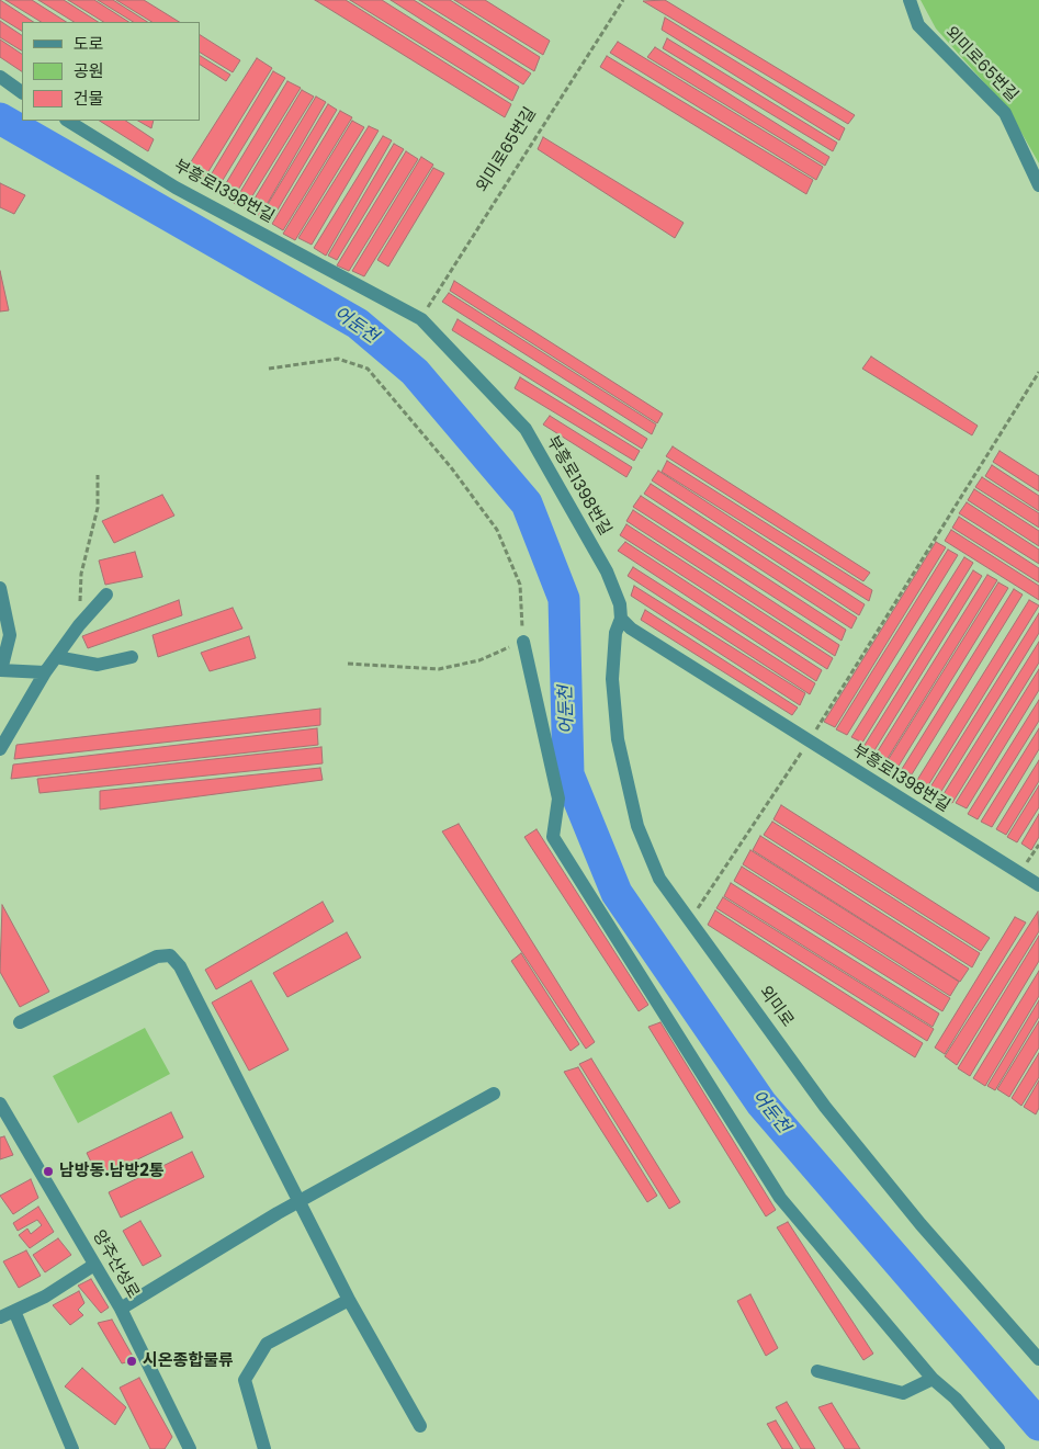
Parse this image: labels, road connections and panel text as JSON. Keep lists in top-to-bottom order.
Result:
{
  "streets": {
    "street": [
      "외미로65번길",
      "부흥로1398번길",
      "외미로",
      "양주산성로"
    ]
  },
  "crossings": [
    ["외미로65번길", "부흥로1398번길"],
    ["부흥로1398번길", "외미로"]
  ],
  "water": ["어둔천"],
  "places": ["남방동.남방2통", "시온종합물류"],
  "legend": ["도로", "공원", "건물"]
}
